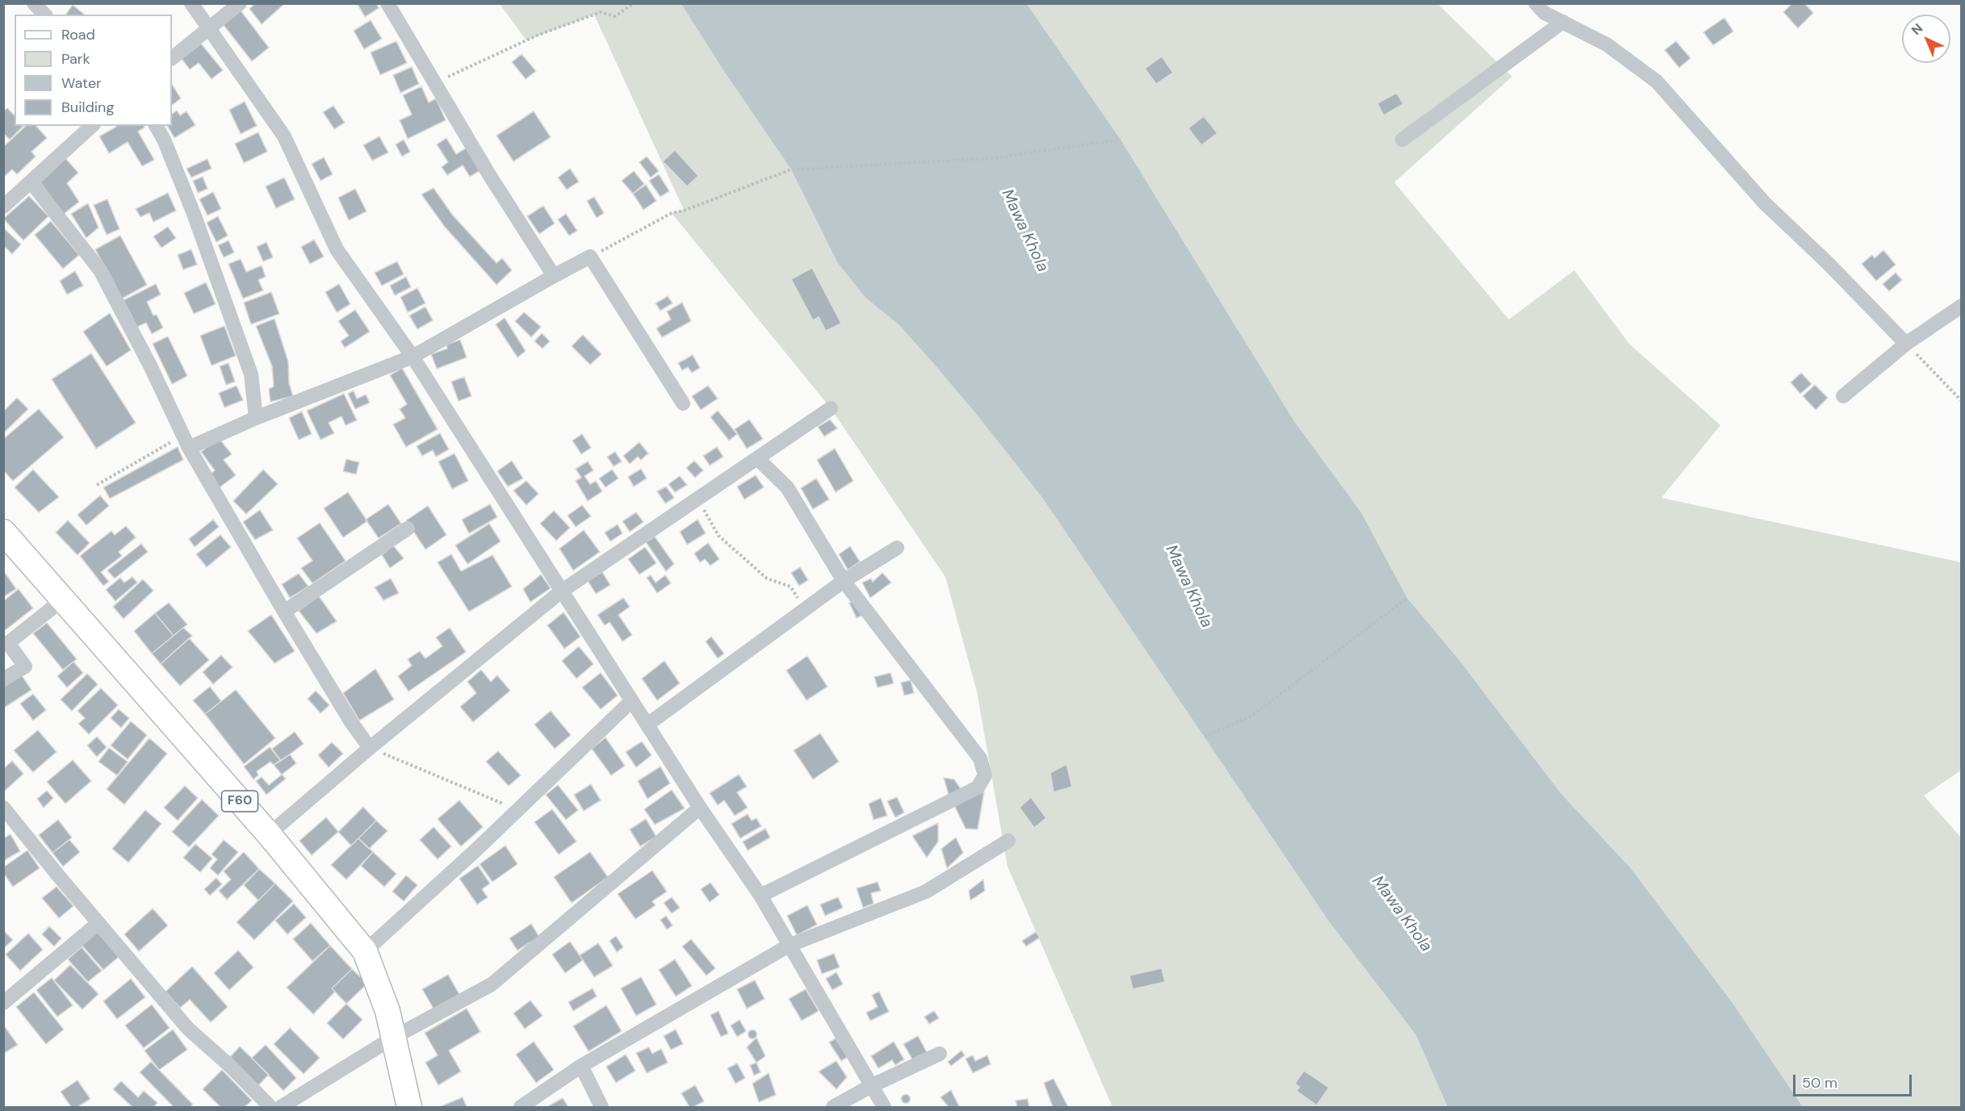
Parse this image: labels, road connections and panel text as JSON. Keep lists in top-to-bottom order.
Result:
{
  "streets": {
    "main road": ["F60"]
  },
  "water": ["Mawa Khola"],
  "legend": [
    "Road",
    "Park",
    "Water",
    "Building"
  ],
  "scale_bar": "50 m",
  "north": "top left"
}
